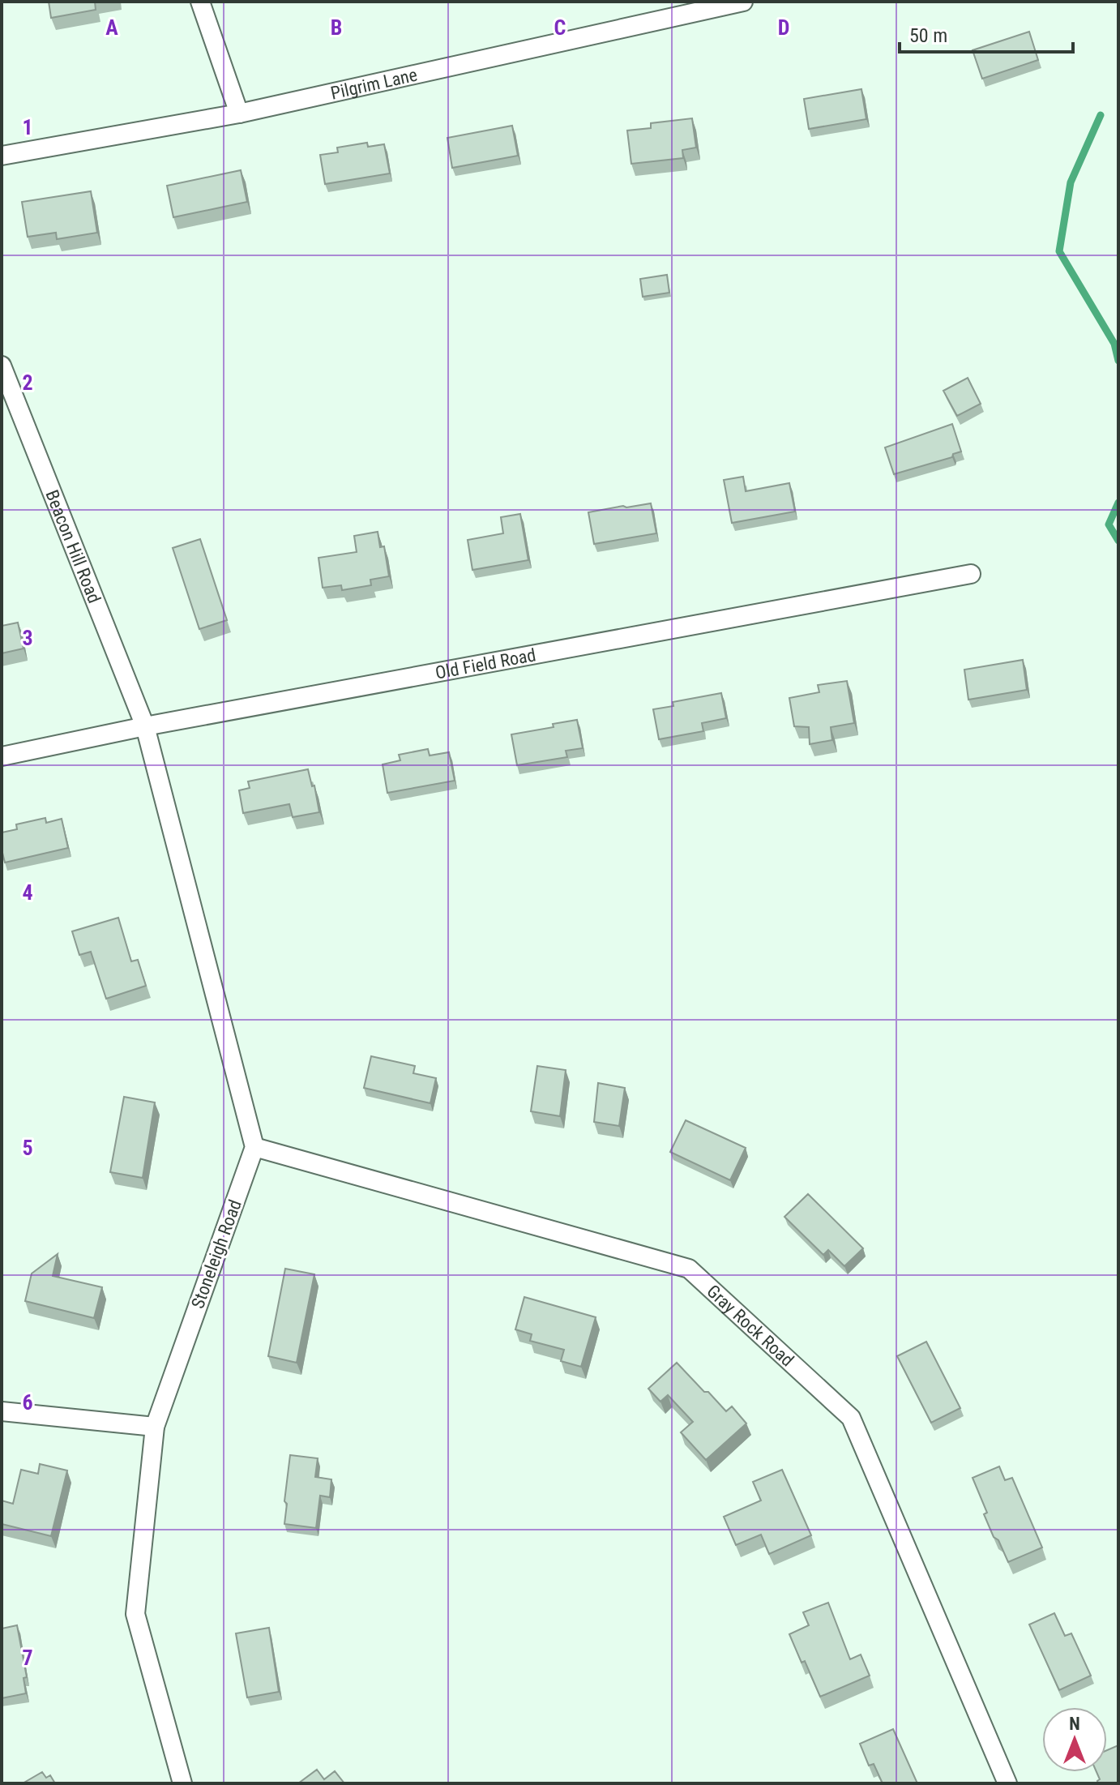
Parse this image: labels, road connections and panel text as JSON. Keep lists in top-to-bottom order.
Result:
{
  "streets": {
    "street": [
      "Pilgrim Lane",
      "Beacon Hill Road",
      "Old Field Road",
      "Stoneleigh Road",
      "Gray Rock Road"
    ]
  },
  "crossings": [
    ["Beacon Hill Road", "Old Field Road"],
    ["Stoneleigh Road", "Gray Rock Road"]
  ],
  "scale_bar": "50 m",
  "north": "top",
  "grid": {
    "columns": [
      "A",
      "B",
      "C",
      "D"
    ],
    "rows": [
      "1",
      "2",
      "3",
      "4",
      "5",
      "6",
      "7"
    ]
  }
}
